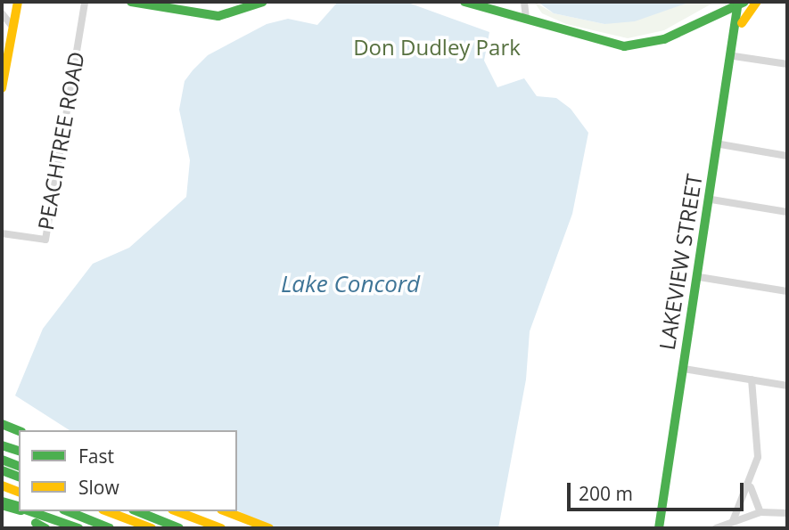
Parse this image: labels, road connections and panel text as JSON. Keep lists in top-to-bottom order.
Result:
{
  "streets": {
    "main road": ["LAKEVIEW STREET"],
    "street": ["PEACHTREE ROAD"]
  },
  "water": ["Lake Concord"],
  "parks": ["Don Dudley Park"],
  "legend": ["Fast", "Slow"],
  "scale_bar": "200 m"
}
